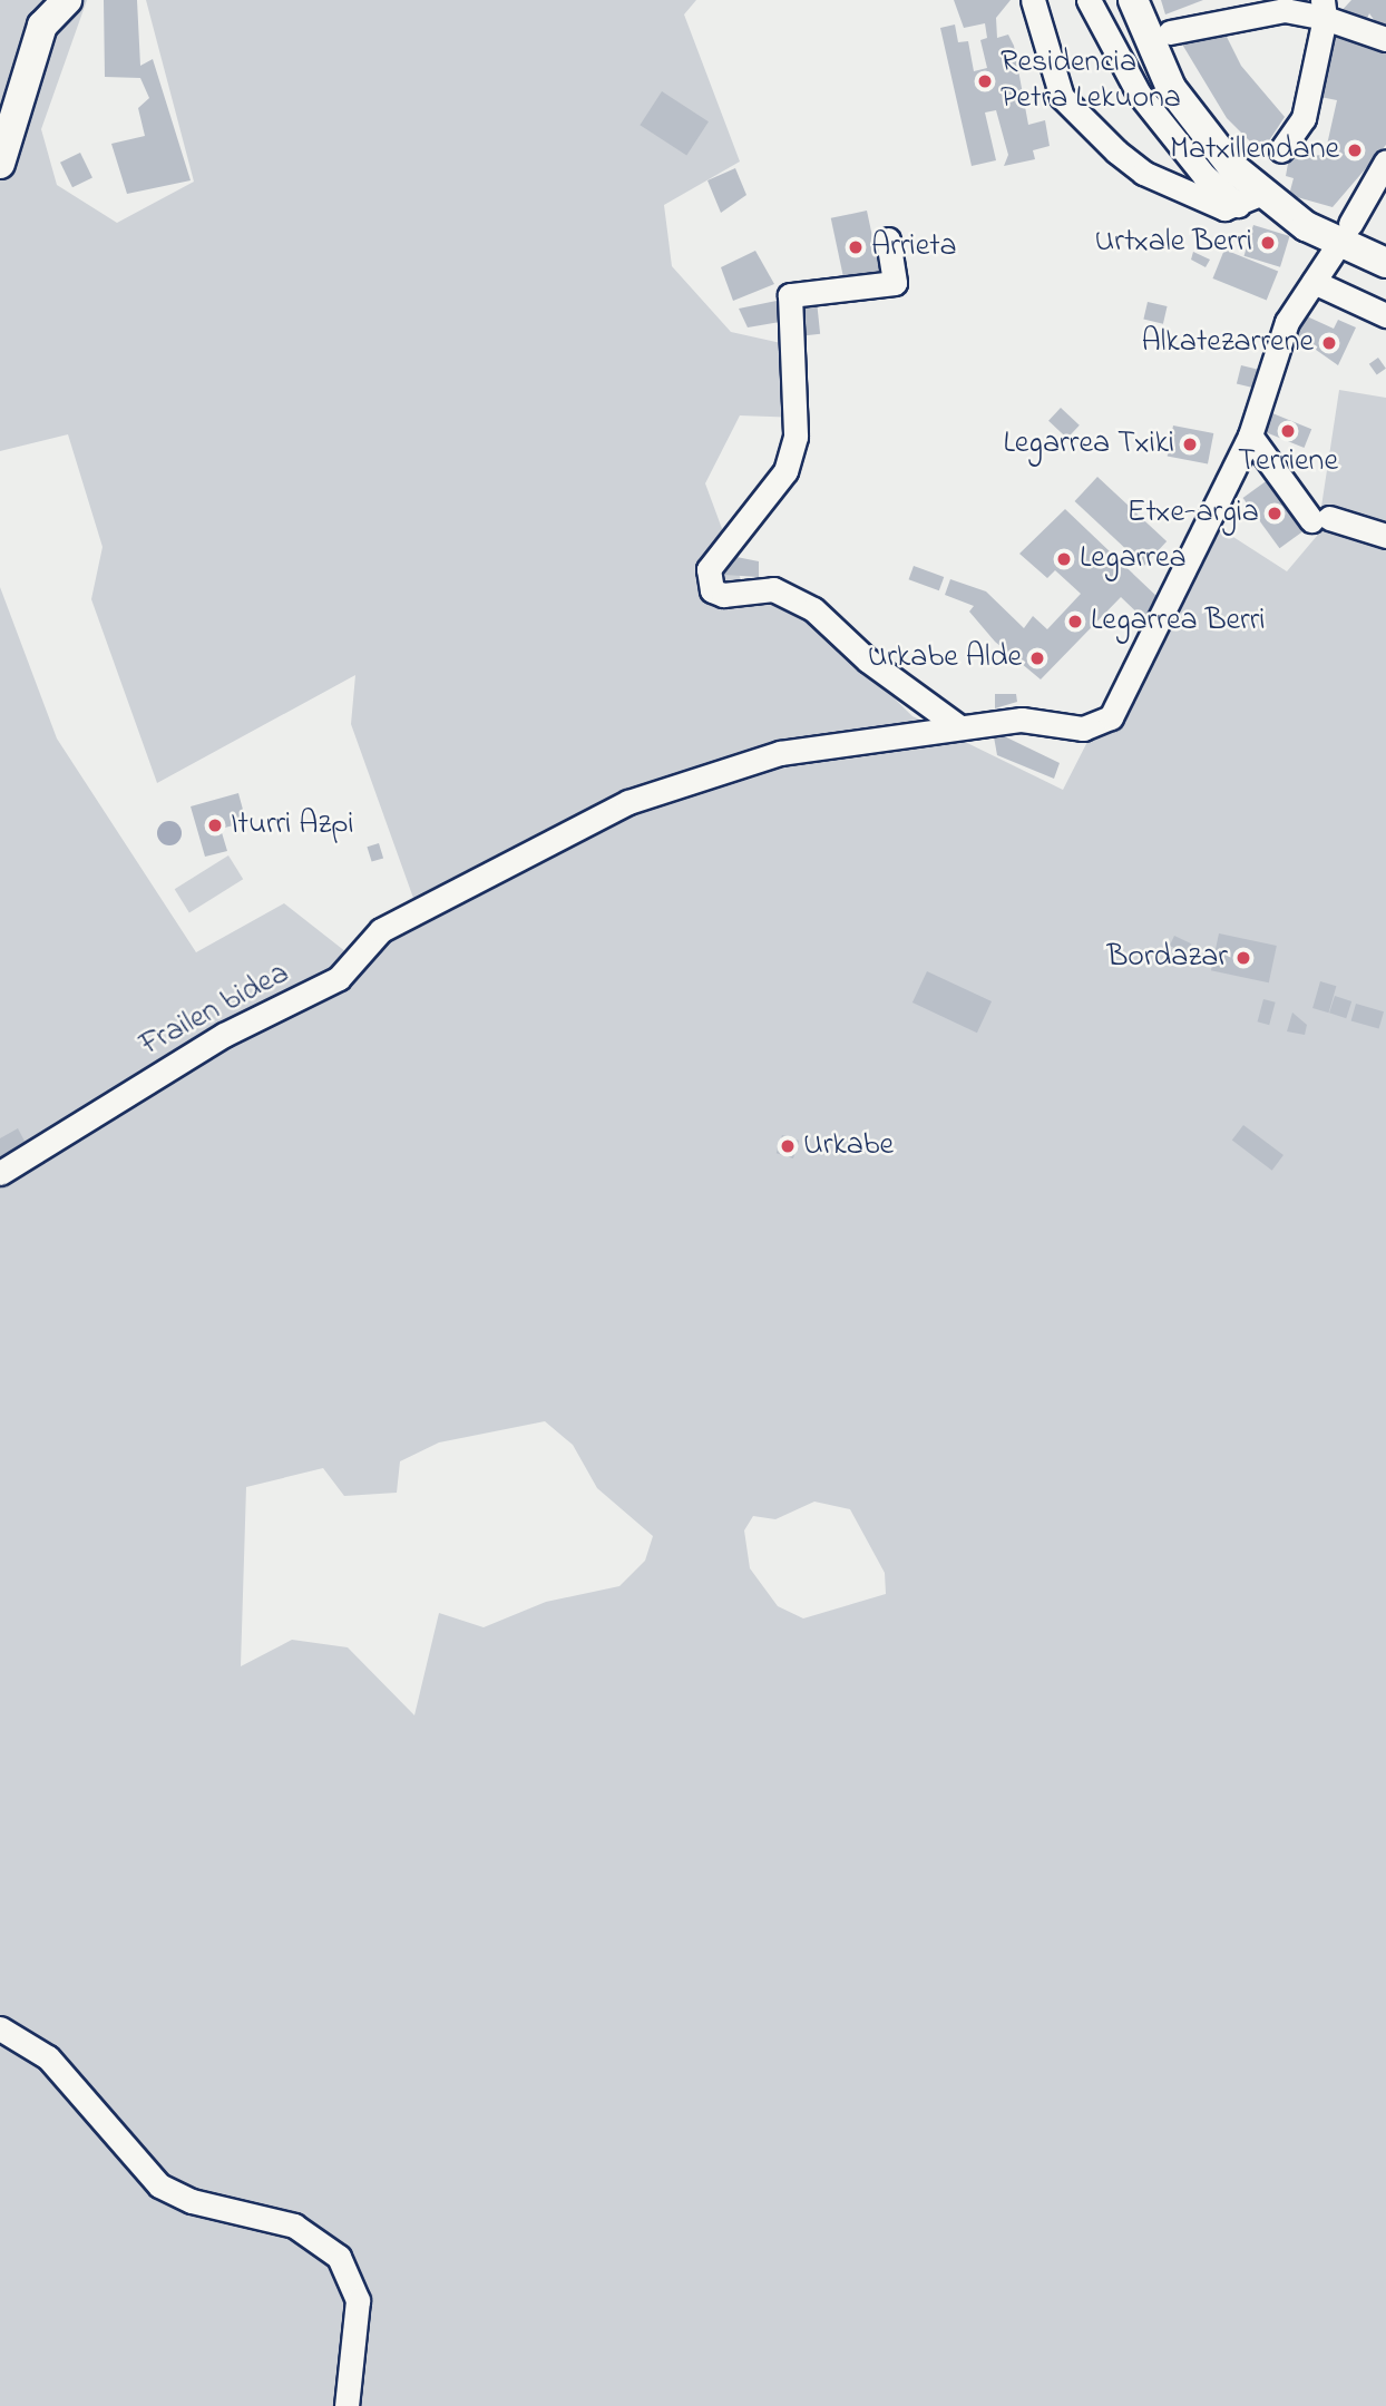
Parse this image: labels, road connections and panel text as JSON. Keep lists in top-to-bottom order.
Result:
{
  "streets": {
    "street": ["Frailen bidea"]
  },
  "places": [
    "Residencia Petra Lekuona",
    "Matxillendane",
    "Urtxale Berri",
    "Arrieta",
    "Alkatezarrene",
    "Terriene",
    "Legarrea Txiki",
    "Etxe-argia",
    "Legarrea",
    "Legarrea Berri",
    "Urkabe Alde",
    "Iturri Azpi",
    "Bordazar",
    "Urkabe"
  ]
}
